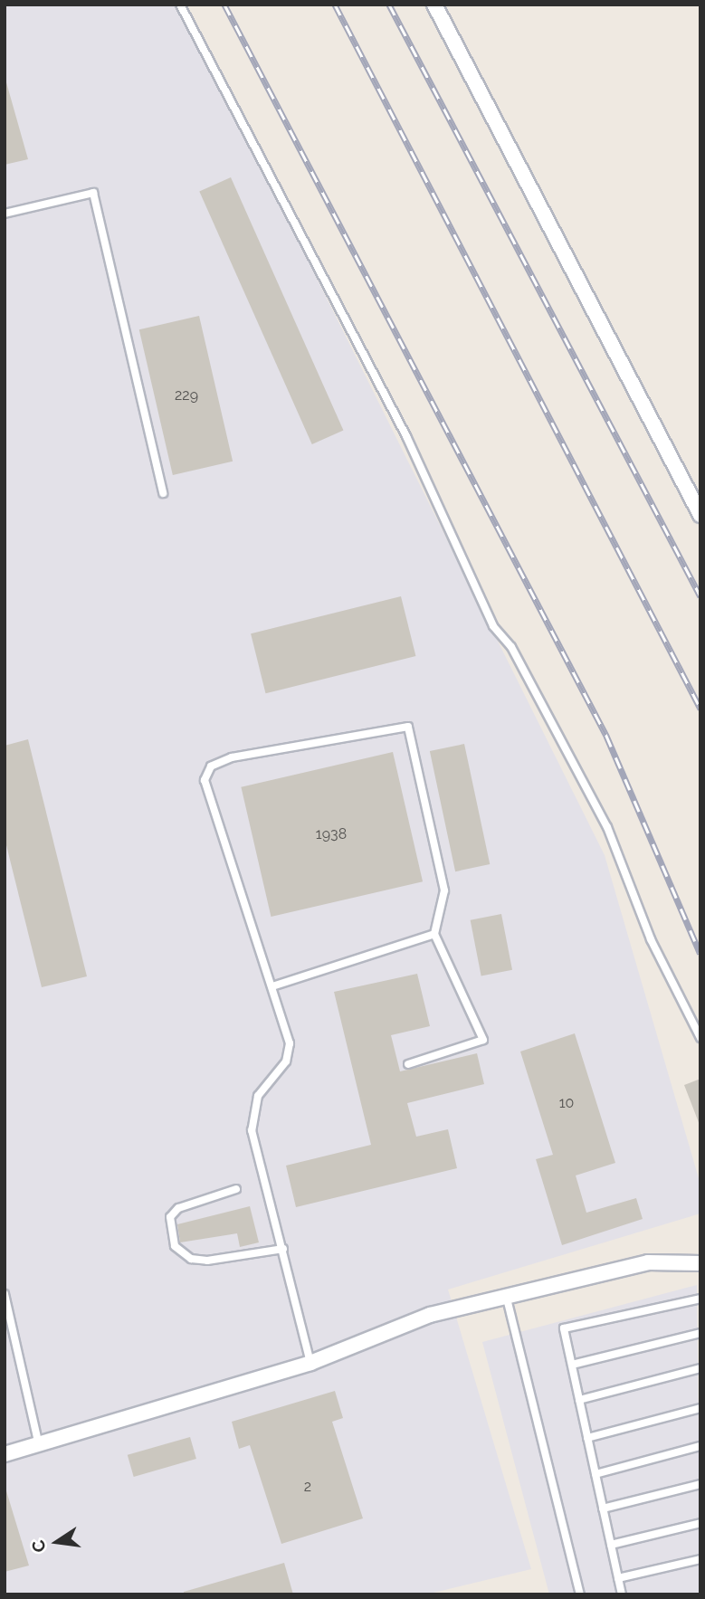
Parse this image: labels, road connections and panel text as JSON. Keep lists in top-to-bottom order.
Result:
{
  "house_numbers": [
    "229",
    "1938",
    "10",
    "2"
  ],
  "north": "left"
}
